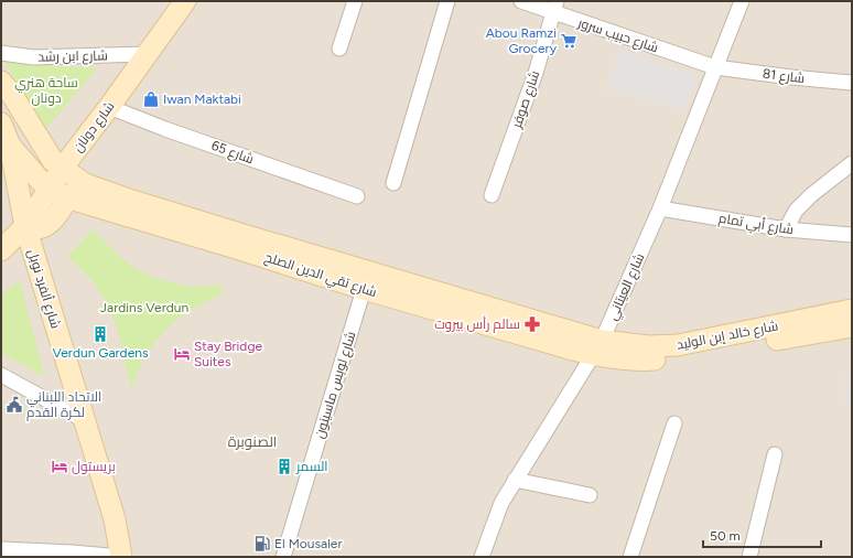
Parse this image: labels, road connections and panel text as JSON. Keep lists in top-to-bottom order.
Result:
{
  "streets": {
    "main road": [
      "شارع دونان",
      "شارع تقي الدين الصلح",
      "شارع ألفرد نوبل",
      "شارع خالد إبن الوليد"
    ],
    "street": [
      "شارع حبيب سرور",
      "شارع ابن رشد",
      "شارع 81",
      "شارع صوفر",
      "شارع 65",
      "شارع أبي تمام",
      "شارع العيتاني",
      "شارع لويس ماسينون"
    ]
  },
  "crossings": [
    ["شارع حبيب سرور", "شارع 81"],
    ["شارع حبيب سرور", "شارع صوفر"],
    ["شارع حبيب سرور", "شارع العيتاني"],
    ["شارع ابن رشد", "شارع دونان"],
    ["شارع 81", "شارع العيتاني"],
    ["شارع دونان", "شارع 65"],
    ["شارع دونان", "شارع تقي الدين الصلح"],
    ["شارع دونان", "شارع ألفرد نوبل"],
    ["شارع أبي تمام", "شارع العيتاني"],
    ["شارع تقي الدين الصلح", "شارع العيتاني"],
    ["شارع تقي الدين الصلح", "شارع خالد إبن الوليد"],
    ["شارع تقي الدين الصلح", "شارع لويس ماسينون"],
    ["شارع العيتاني", "شارع خالد إبن الوليد"]
  ],
  "districts": ["الصنوبرة"],
  "parks": ["ساحة هنري دونان", "Jardins Verdun"],
  "places": {
    "supermarket": ["Abou Ramzi Grocery"],
    "shop": ["Iwan Maktabi"],
    "pharmacy": ["سالم رأس بيروت"],
    "building": ["Verdun Gardens", "السمر"],
    "hotel": ["Stay Bridge Suites", "بريستول"],
    "public building": ["الاتحاد اللبناني لكرة القدم"],
    "fuel station": ["El Mousaler"]
  },
  "scale_bar": "50 m"
}
